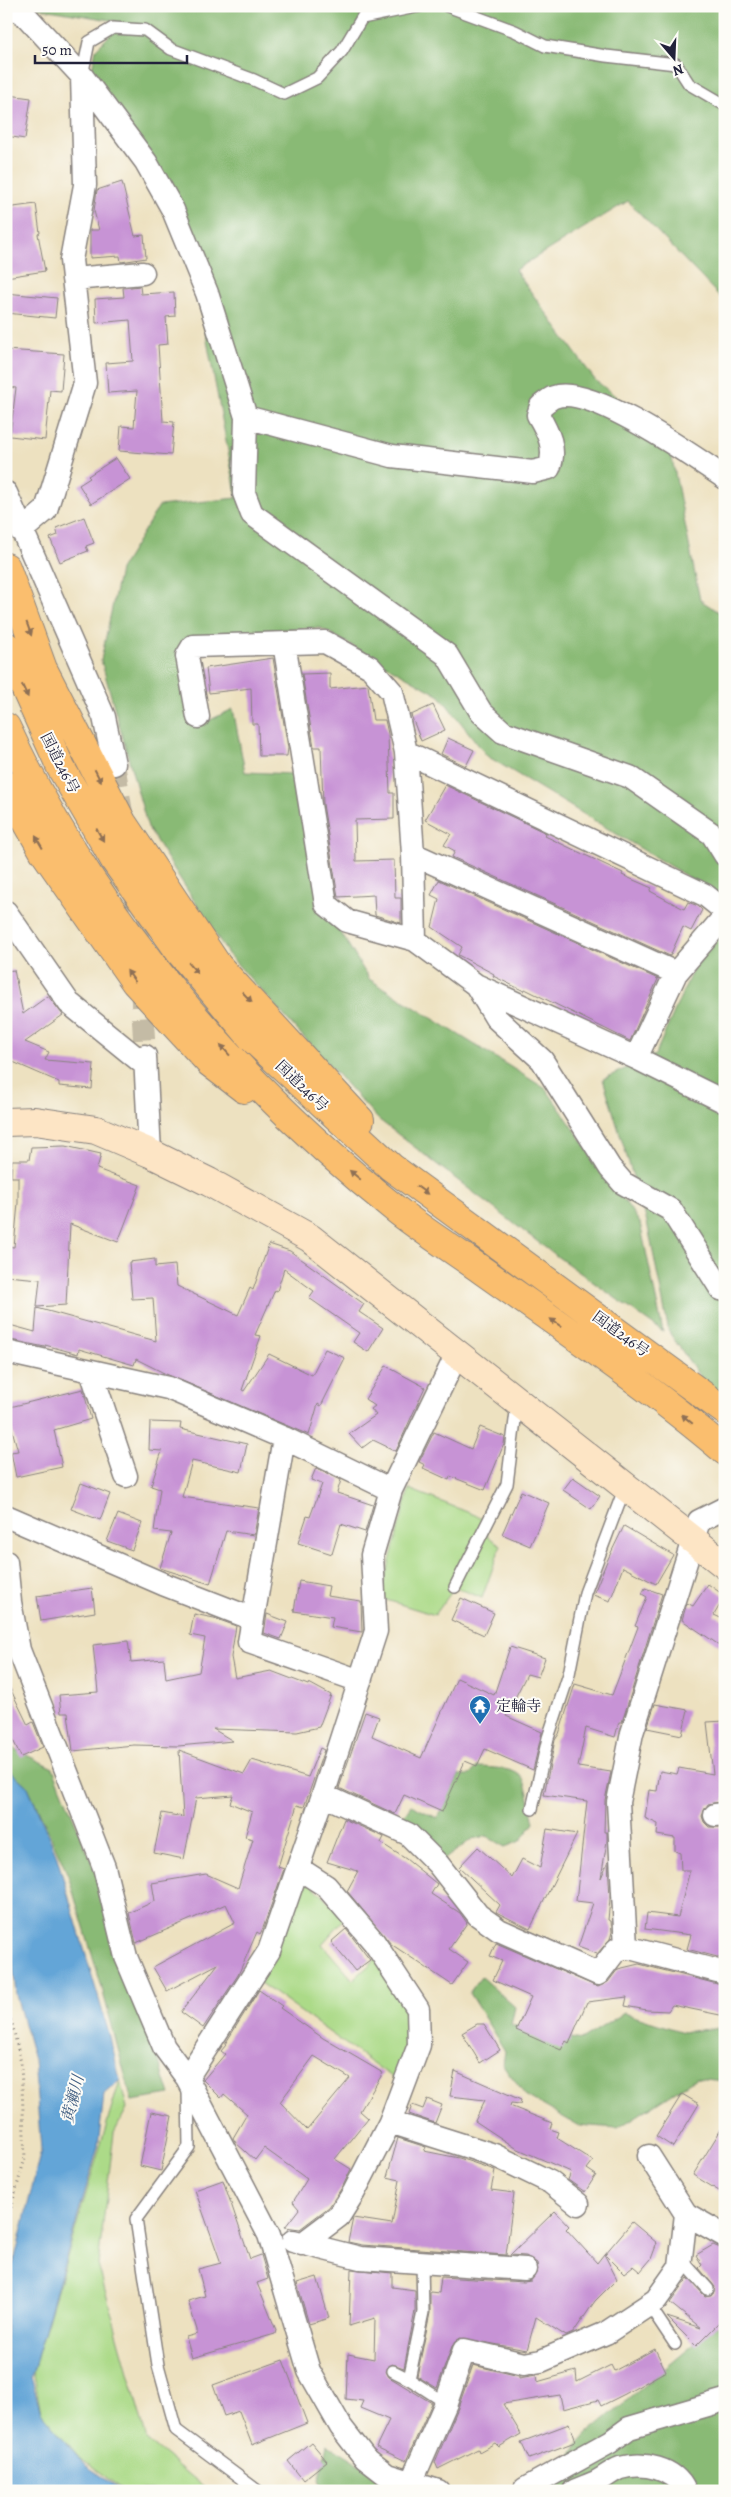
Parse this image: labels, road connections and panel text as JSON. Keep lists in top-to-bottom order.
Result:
{
  "streets": {
    "highway": ["国道246号"]
  },
  "water": ["黄瀬川"],
  "places": {
    "temple": ["定輪寺"]
  },
  "scale_bar": "50 m",
  "north": "bottom"
}
